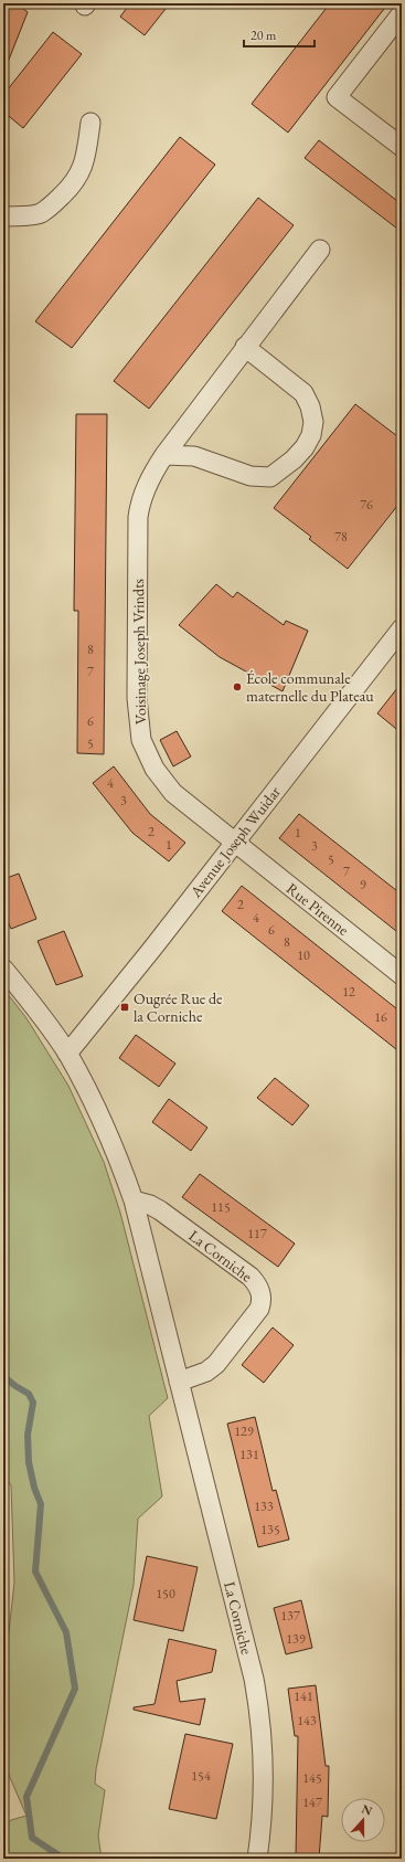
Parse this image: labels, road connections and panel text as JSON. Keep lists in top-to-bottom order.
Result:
{
  "streets": {
    "street": [
      "Voisinage Joseph Vrindts",
      "Avenue Joseph Wuidar",
      "Rue Pirenne",
      "La Corniche"
    ]
  },
  "crossings": [
    ["Voisinage Joseph Vrindts", "Avenue Joseph Wuidar"],
    ["Voisinage Joseph Vrindts", "Rue Pirenne"],
    ["Avenue Joseph Wuidar", "Rue Pirenne"],
    ["Avenue Joseph Wuidar", "La Corniche"]
  ],
  "places": {
    "other": ["École communale maternelle du Plateau"],
    "transit": ["Ougrée Rue de la Corniche"]
  },
  "house_numbers": [
    "76",
    "78",
    "8",
    "7",
    "6",
    "5",
    "4",
    "3",
    "2",
    "1",
    "1",
    "3",
    "5",
    "7",
    "9",
    "2",
    "4",
    "6",
    "8",
    "10",
    "12",
    "16",
    "115",
    "117",
    "129",
    "131",
    "133",
    "135",
    "150",
    "137",
    "139",
    "141",
    "143",
    "154",
    "145",
    "147"
  ],
  "scale_bar": "20 m",
  "north": "top"
}
